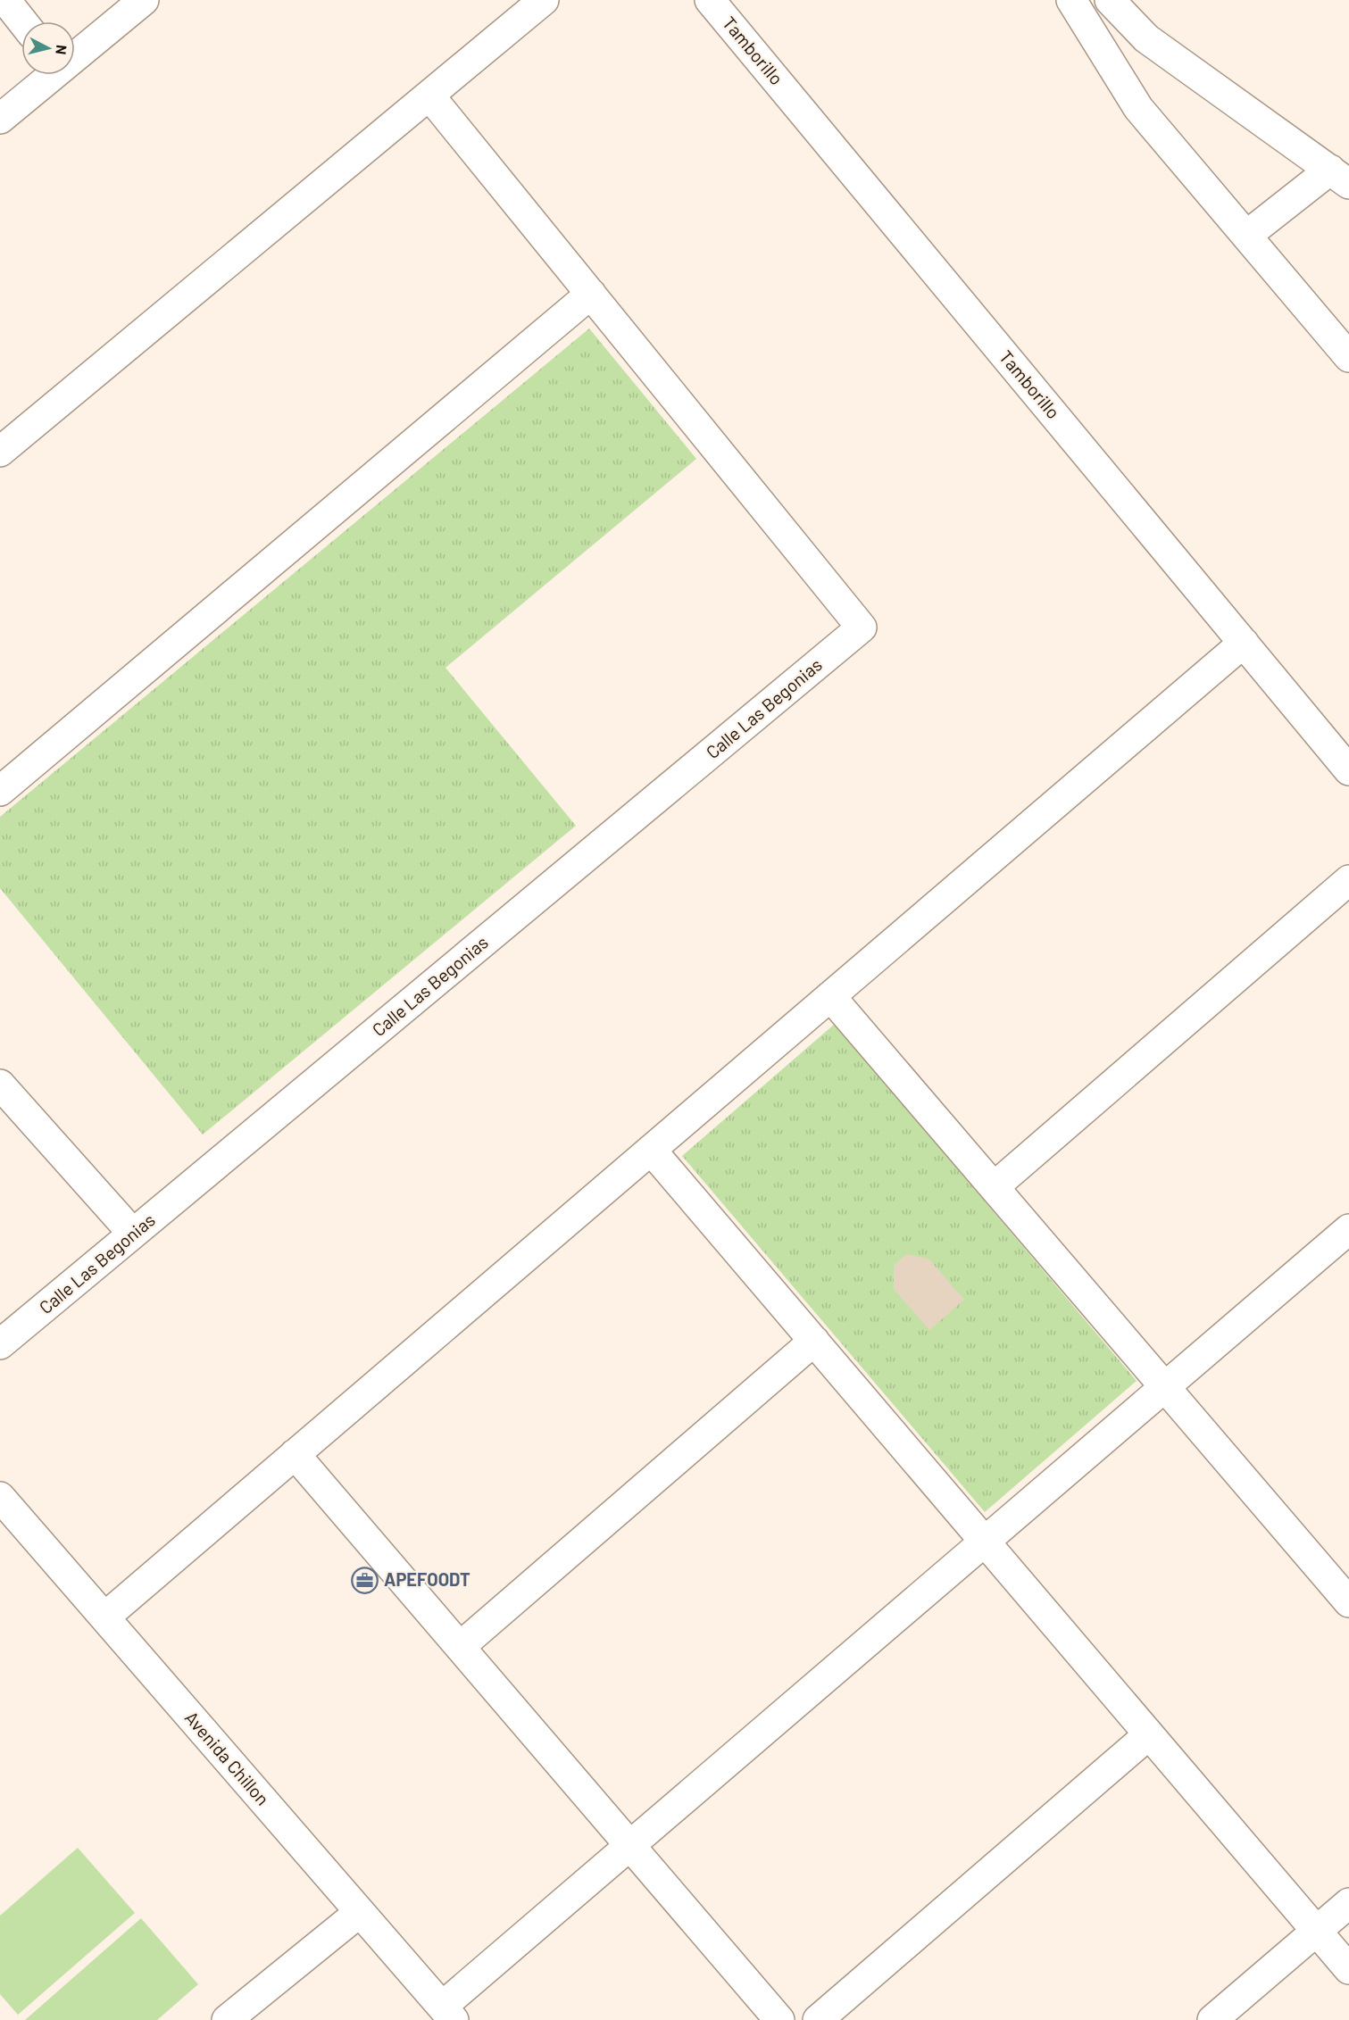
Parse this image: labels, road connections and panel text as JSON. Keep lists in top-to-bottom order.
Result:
{
  "streets": {
    "street": ["Tamborillo", "Calle Las Begonias", "Avenida Chillon"]
  },
  "places": {
    "office": ["APEFOODT"]
  },
  "north": "right"
}
